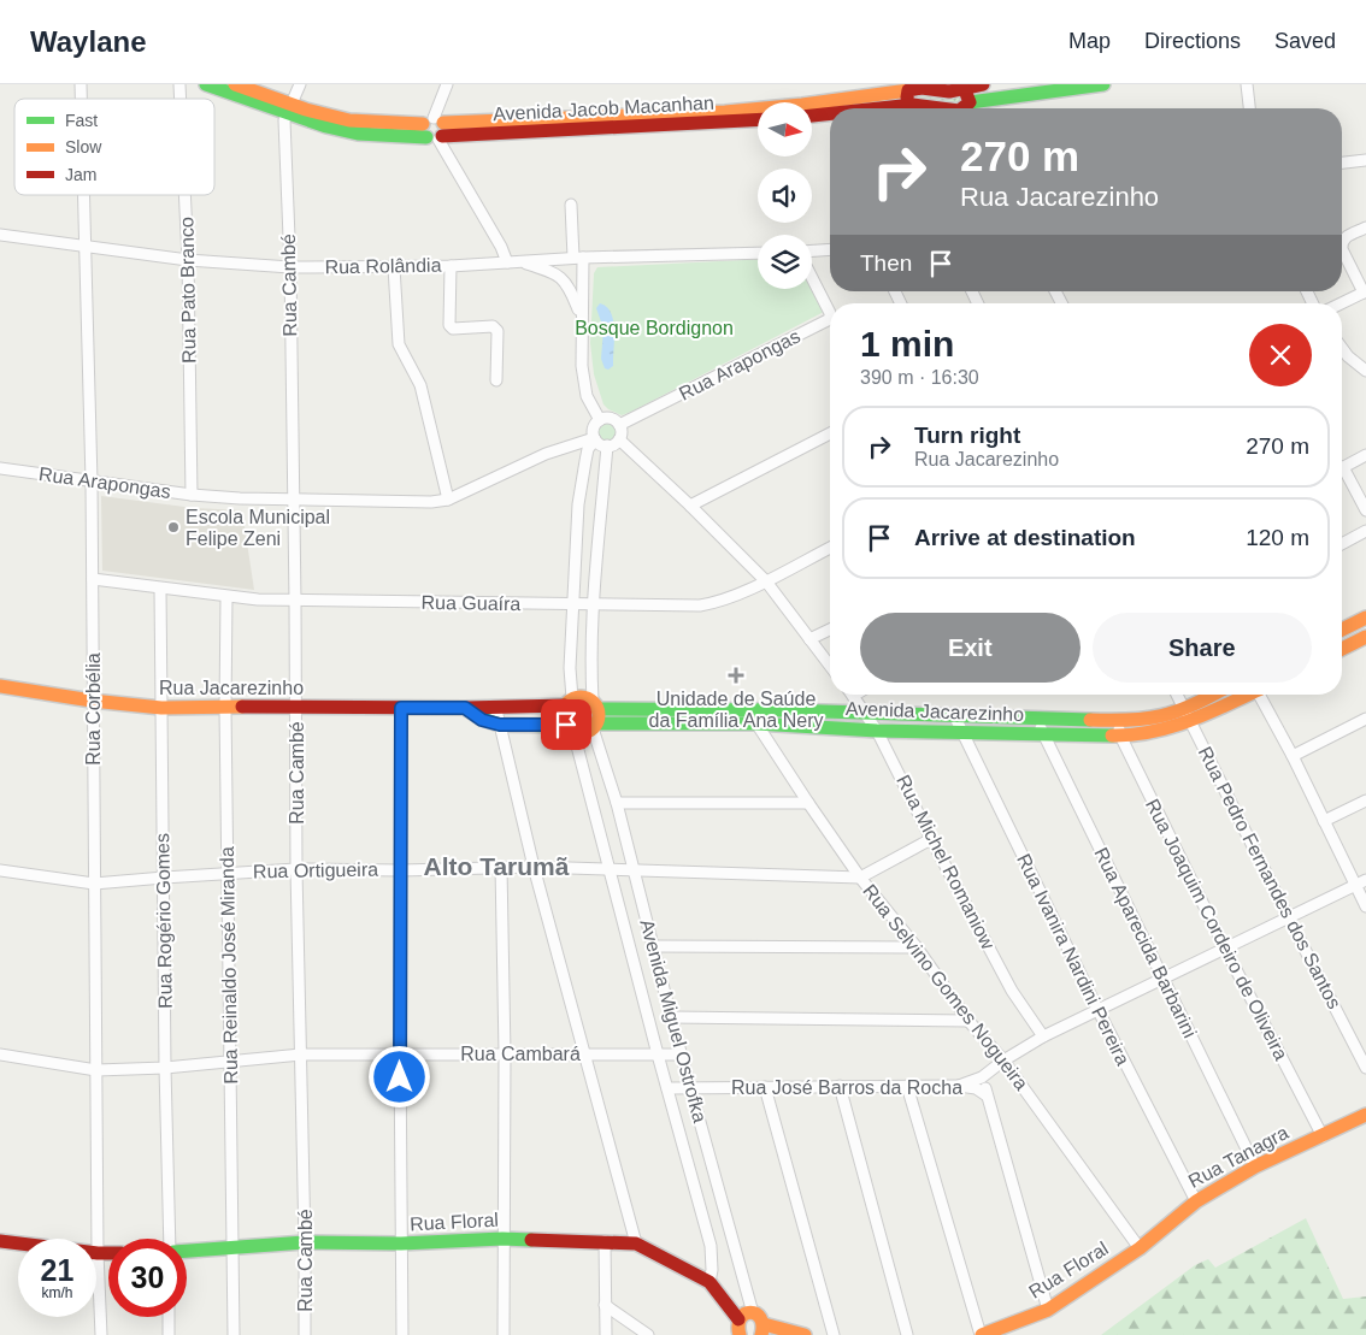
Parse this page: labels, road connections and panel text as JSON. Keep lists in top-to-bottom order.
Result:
{
  "streets": {
    "street": [
      "Avenida Jacob Macanhan",
      "Rua Rolândia",
      "Rua Cambé",
      "Rua Pato Branco",
      "Rua Arapongas",
      "Rua Guaíra",
      "Rua Jacarezinho",
      "Rua Corbélia",
      "Avenida Jacarezinho",
      "Rua Michel Romaniow",
      "Rua Ortigueira",
      "Rua Pedro Fernandes dos Santos",
      "Rua Rogério Gomes",
      "Rua Joaquim Cordeiro de Oliveira",
      "Rua Aparecida Barbarini",
      "Rua Ivanira Nardini Pereira",
      "Rua Reinaldo José Miranda",
      "Rua Selvino Gomes Nogueira",
      "Avenida Miguel Ostrofka",
      "Rua Cambará",
      "Rua José Barros da Rocha",
      "Rua Tanagra",
      "Rua Floral"
    ]
  },
  "crossings": [
    ["Avenida Jacob Macanhan", "Rua Cambé"],
    ["Rua Rolândia", "Rua Cambé"],
    ["Rua Rolândia", "Rua Pato Branco"],
    ["Rua Rolândia", "Rua Corbélia"],
    ["Rua Cambé", "Rua Arapongas"],
    ["Rua Cambé", "Rua Guaíra"],
    ["Rua Cambé", "Rua Jacarezinho"],
    ["Rua Cambé", "Rua Ortigueira"],
    ["Rua Cambé", "Rua Cambará"],
    ["Rua Cambé", "Rua Floral"],
    ["Rua Pato Branco", "Rua Arapongas"],
    ["Rua Arapongas", "Rua Corbélia"],
    ["Rua Guaíra", "Rua Corbélia"],
    ["Rua Guaíra", "Rua Rogério Gomes"],
    ["Rua Guaíra", "Rua Reinaldo José Miranda"],
    ["Rua Jacarezinho", "Rua Corbélia"],
    ["Rua Jacarezinho", "Avenida Jacarezinho"],
    ["Rua Jacarezinho", "Rua Rogério Gomes"],
    ["Rua Jacarezinho", "Rua Reinaldo José Miranda"],
    ["Rua Jacarezinho", "Avenida Miguel Ostrofka"],
    ["Rua Corbélia", "Rua Ortigueira"],
    ["Rua Corbélia", "Rua Cambará"],
    ["Avenida Jacarezinho", "Rua Michel Romaniow"],
    ["Avenida Jacarezinho", "Rua Pedro Fernandes dos Santos"],
    ["Avenida Jacarezinho", "Rua Joaquim Cordeiro de Oliveira"],
    ["Avenida Jacarezinho", "Rua Aparecida Barbarini"],
    ["Avenida Jacarezinho", "Rua Ivanira Nardini Pereira"],
    ["Avenida Jacarezinho", "Rua Selvino Gomes Nogueira"],
    ["Avenida Jacarezinho", "Avenida Miguel Ostrofka"],
    ["Rua Ortigueira", "Rua Rogério Gomes"],
    ["Rua Ortigueira", "Rua Reinaldo José Miranda"],
    ["Rua Ortigueira", "Rua Selvino Gomes Nogueira"],
    ["Rua Ortigueira", "Avenida Miguel Ostrofka"],
    ["Rua Rogério Gomes", "Rua Cambará"],
    ["Rua Joaquim Cordeiro de Oliveira", "Rua Tanagra"],
    ["Rua Aparecida Barbarini", "Rua Tanagra"],
    ["Rua Ivanira Nardini Pereira", "Rua Tanagra"],
    ["Rua Reinaldo José Miranda", "Rua Cambará"],
    ["Rua Reinaldo José Miranda", "Rua Floral"],
    ["Rua Selvino Gomes Nogueira", "Rua Tanagra"],
    ["Rua Selvino Gomes Nogueira", "Rua Floral"],
    ["Avenida Miguel Ostrofka", "Rua Cambará"],
    ["Avenida Miguel Ostrofka", "Rua José Barros da Rocha"],
    ["Avenida Miguel Ostrofka", "Rua Floral"],
    ["Rua Tanagra", "Rua Floral"]
  ],
  "districts": ["Alto Tarumã"],
  "parks": ["Bosque Bordignon"],
  "places": {
    "other": ["Escola Municipal Felipe Zeni"],
    "health": ["Unidade de Saúde da Família Ana Nery"]
  },
  "legend": ["Fast", "Slow", "Jam"],
  "north": "right",
  "page": {
    "header": "Waylane",
    "nav": ["Map", "Directions", "Saved"],
    "turn": ["270 m", "Rua Jacarezinho"],
    "then": "Then",
    "heading": ["1 min", "390 m · 16:30"],
    "list": [
      {
        "name": "Turn right",
        "note": "Rua Jacarezinho",
        "value": "270 m"
      },
      {
        "name": "Arrive at destination",
        "value": "120 m"
      }
    ],
    "buttons": ["Exit", "Share"],
    "speed": "21 km/h",
    "limit": "30"
  }
}
